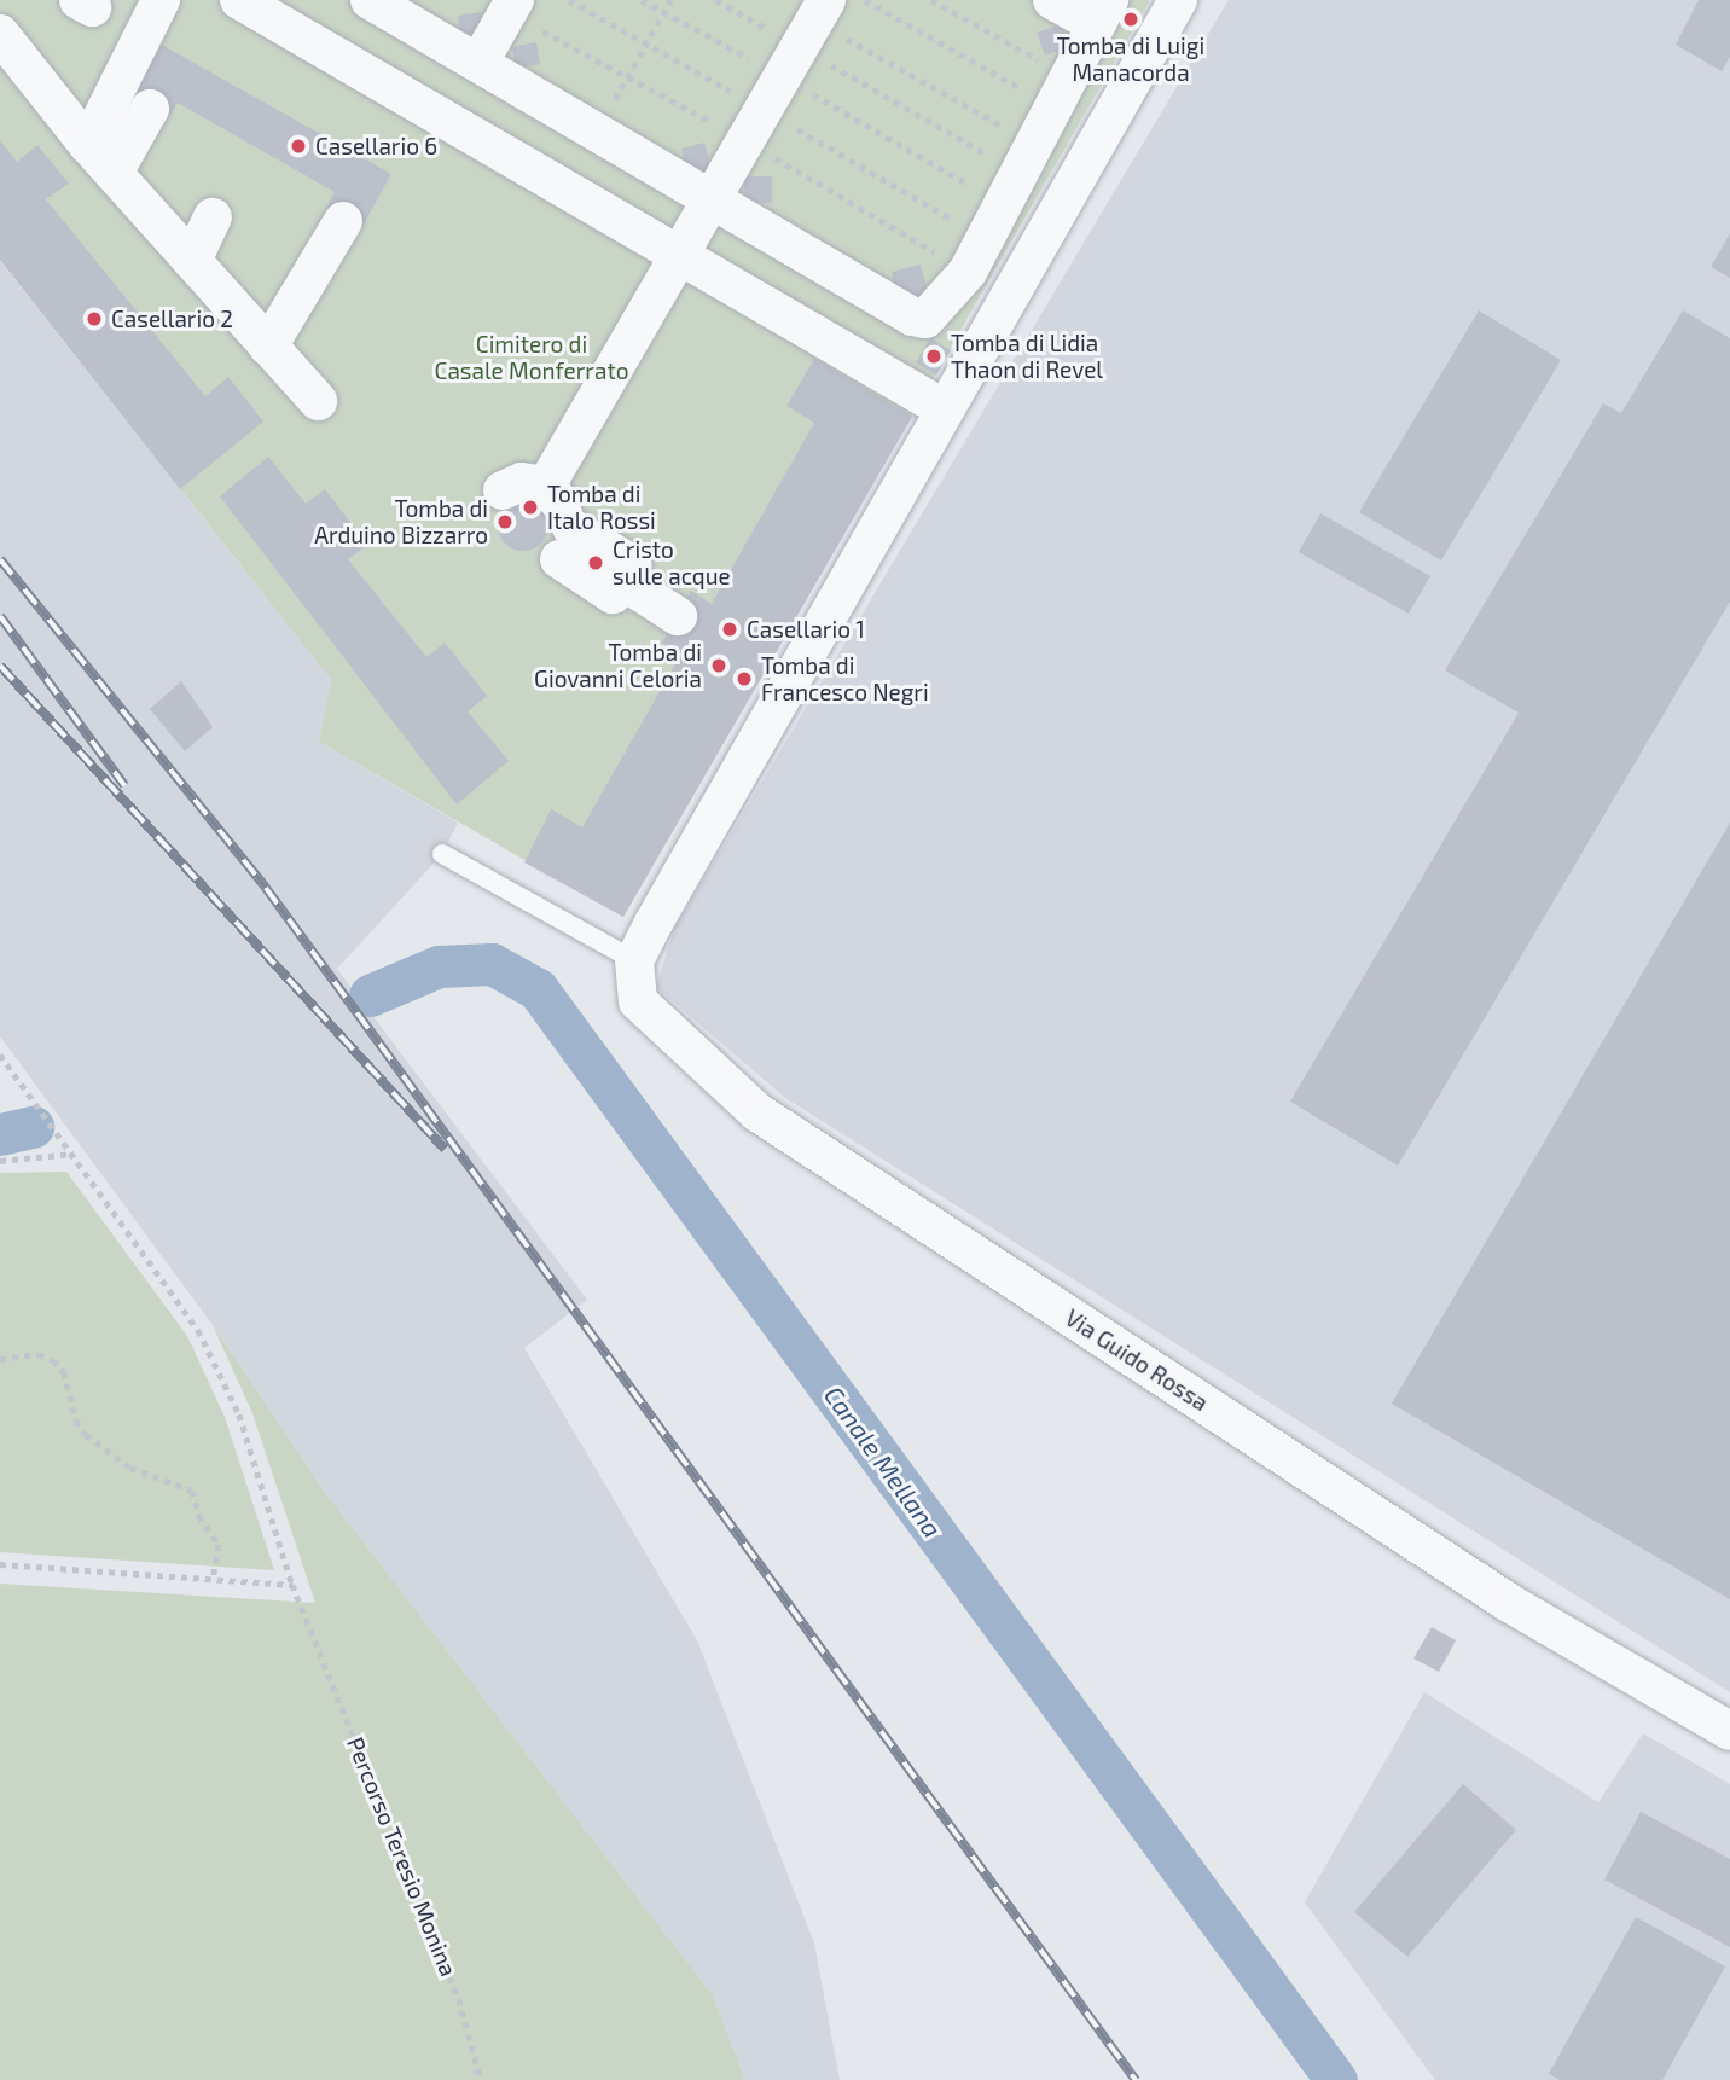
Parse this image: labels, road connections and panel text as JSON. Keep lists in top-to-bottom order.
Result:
{
  "streets": {
    "street": ["Via Guido Rossa"],
    "path": ["Percorso Teresio Monina"]
  },
  "water": ["Canale Mellana"],
  "parks": ["Cimitero di Casale Monferrato"],
  "places": [
    "Tomba di Luigi Manacorda",
    "Casellario 6",
    "Casellario 2",
    "Tomba di Lidia Thaon di Revel",
    "Tomba di Italo Rossi",
    "Tomba di Arduino Bizzarro",
    "Cristo sulle acque",
    "Casellario 1",
    "Tomba di Giovanni Celoria",
    "Tomba di Francesco Negri"
  ]
}
